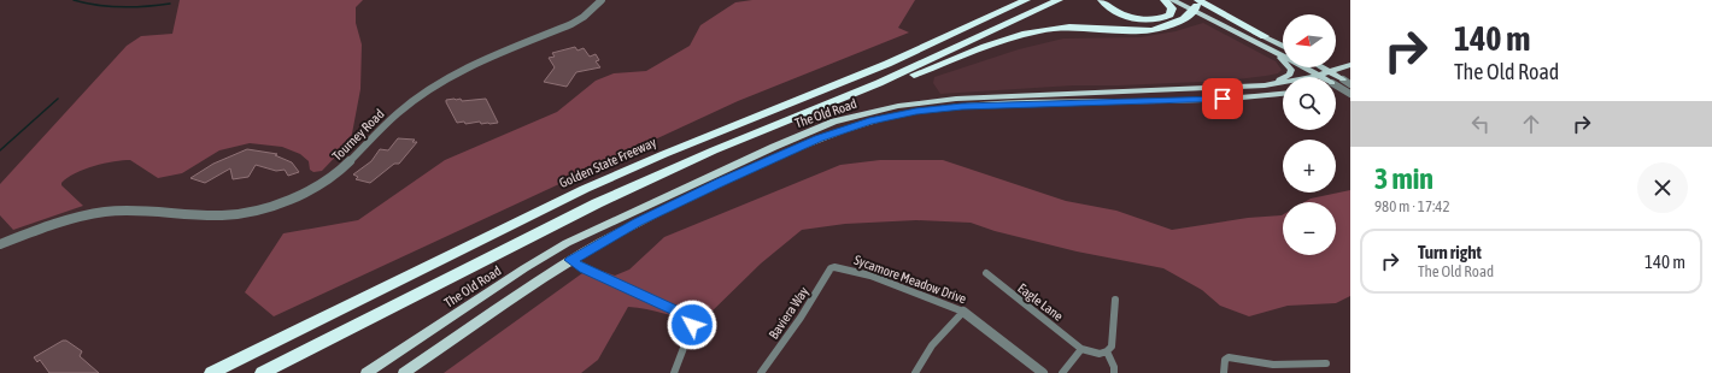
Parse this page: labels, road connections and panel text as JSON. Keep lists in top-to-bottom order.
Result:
{
  "streets": {
    "highway": ["Golden State Freeway"],
    "main road": ["The Old Road"],
    "street": [
      "Tourney Road",
      "Sycamore Meadow Drive",
      "Eagle Lane",
      "Baviera Way"
    ]
  },
  "crossings": [
    ["Sycamore Meadow Drive", "Baviera Way"]
  ],
  "north": "left",
  "page": {
    "turn": ["140 m", "The Old Road"],
    "map_buttons": ["+", "−"],
    "heading": ["3 min", "980 m · 17:42"],
    "list": [
      {
        "name": "Turn right",
        "note": "The Old Road",
        "value": "140 m"
      }
    ]
  }
}
